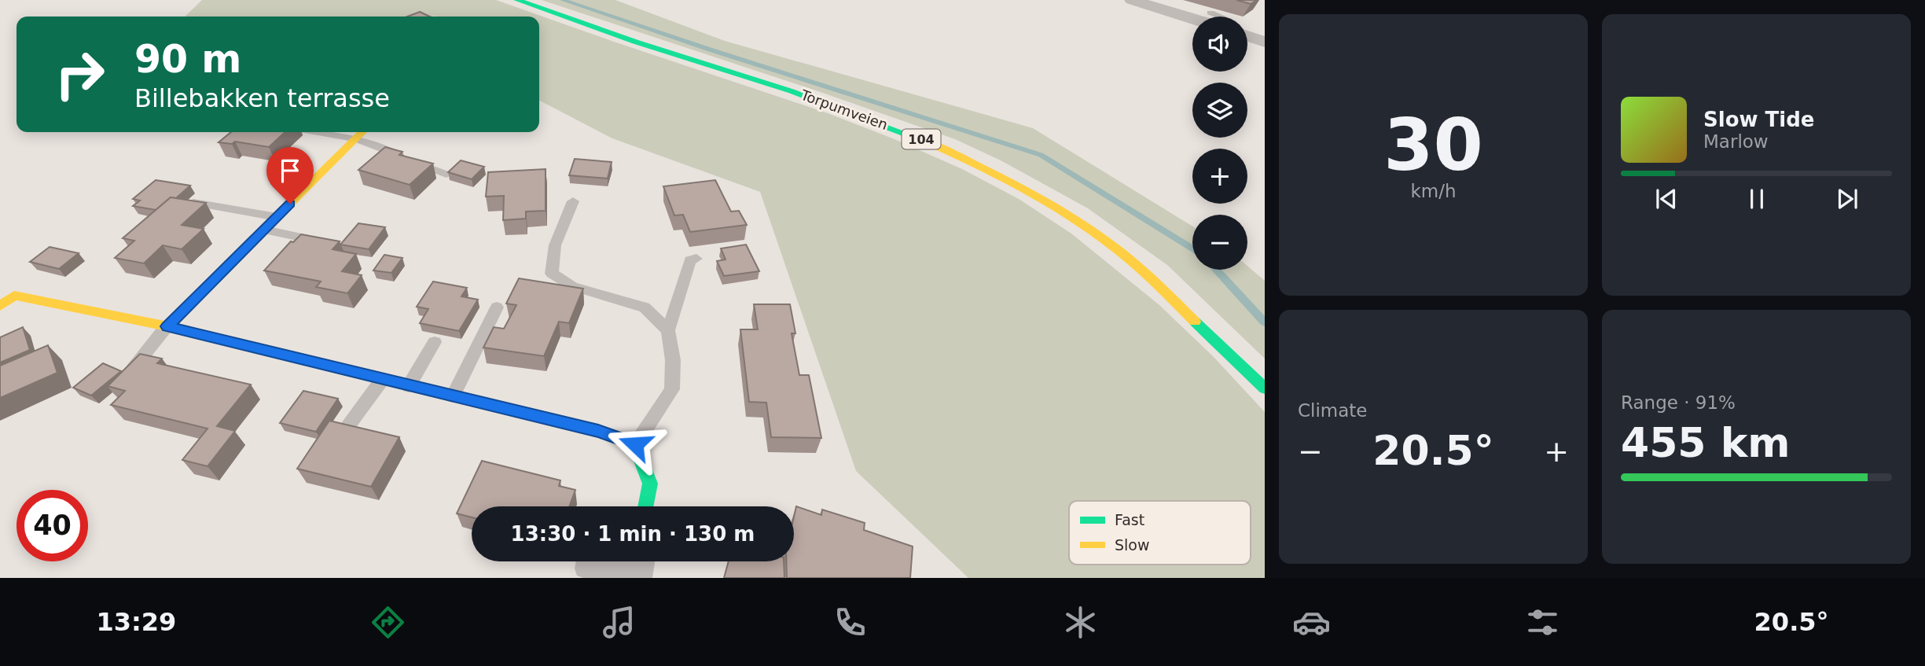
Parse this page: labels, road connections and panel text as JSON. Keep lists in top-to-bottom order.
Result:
{
  "streets": {
    "main road": ["Torpumveien", "104"]
  },
  "legend": ["Fast", "Slow"],
  "page": {
    "tile": [
      ["30", "km/h"],
      "Climate",
      ["Range · 91%", "455 km"]
    ],
    "map_buttons": ["+", "−"],
    "turn": ["90 m", "Billebakken terrasse"],
    "song": ["Slow Tide", "Marlow"],
    "heat": ["−", "20.5°", "+"],
    "limit": "40",
    "trip": "13:30 · 1 min · 130 m",
    "tabs": ["13:29", "20.5°"]
  }
}
